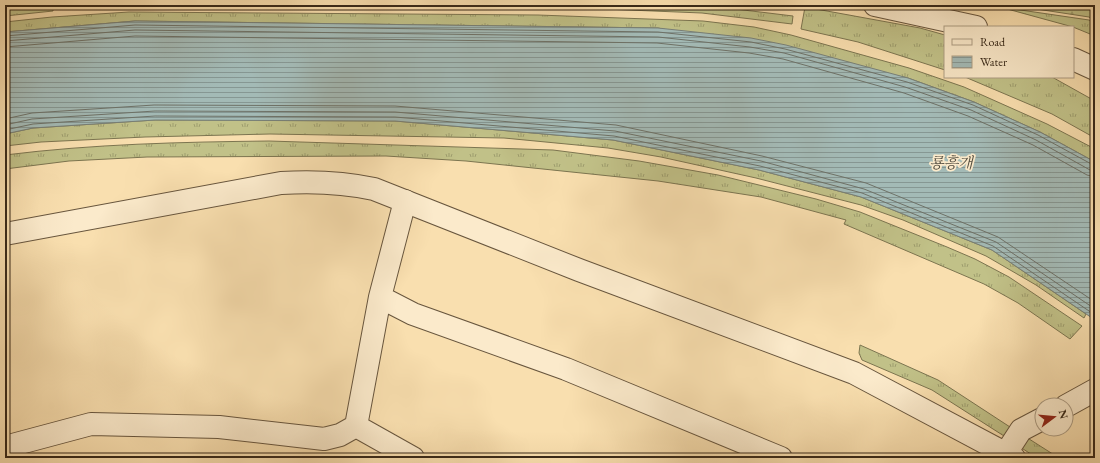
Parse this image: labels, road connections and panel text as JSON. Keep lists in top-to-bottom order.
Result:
{
  "water": ["룡흥개"],
  "legend": ["Road", "Water"],
  "north": "right"
}
